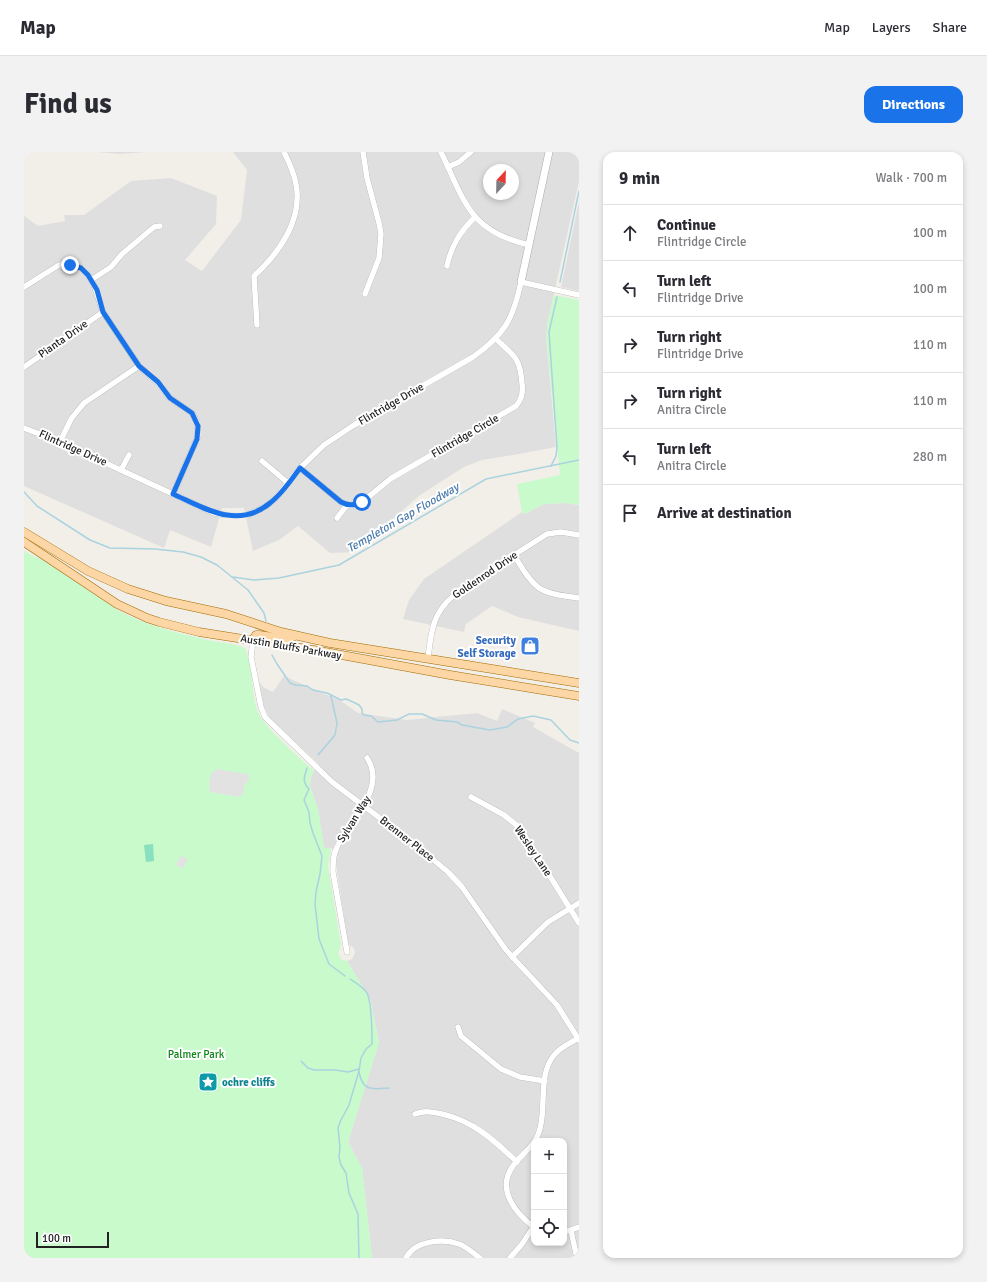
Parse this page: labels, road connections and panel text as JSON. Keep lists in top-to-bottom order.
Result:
{
  "streets": {
    "main road": ["Austin Bluffs Parkway"],
    "street": [
      "Pianta Drive",
      "Flintridge Drive",
      "Flintridge Circle",
      "Goldenrod Drive",
      "Sylvan Way",
      "Brenner Place",
      "Wesley Lane"
    ]
  },
  "crossings": [
    ["Flintridge Drive", "Flintridge Circle"],
    ["Goldenrod Drive", "Austin Bluffs Parkway"],
    ["Austin Bluffs Parkway", "Brenner Place"],
    ["Sylvan Way", "Brenner Place"]
  ],
  "water": ["Templeton Gap Floodway"],
  "parks": ["Palmer Park"],
  "places": {
    "shop": ["Security Self Storage"],
    "place": ["ochre cliffs"]
  },
  "scale_bar": "100 m",
  "north": "top",
  "page": {
    "header": "Map",
    "nav": ["Map", "Layers", "Share"],
    "buttons": "Directions",
    "title": "Find us",
    "heading": ["9 min", "Walk · 700 m"],
    "list": [
      ["Continue", "Flintridge Circle", "100 m"],
      ["Turn left", "Flintridge Drive", "100 m"],
      ["Turn right", "Flintridge Drive", "110 m"],
      ["Turn right", "Anitra Circle", "110 m"],
      ["Turn left", "Anitra Circle", "280 m"],
      "Arrive at destination"
    ],
    "map_buttons": ["+", "−"],
    "scale": "100 m"
  }
}
